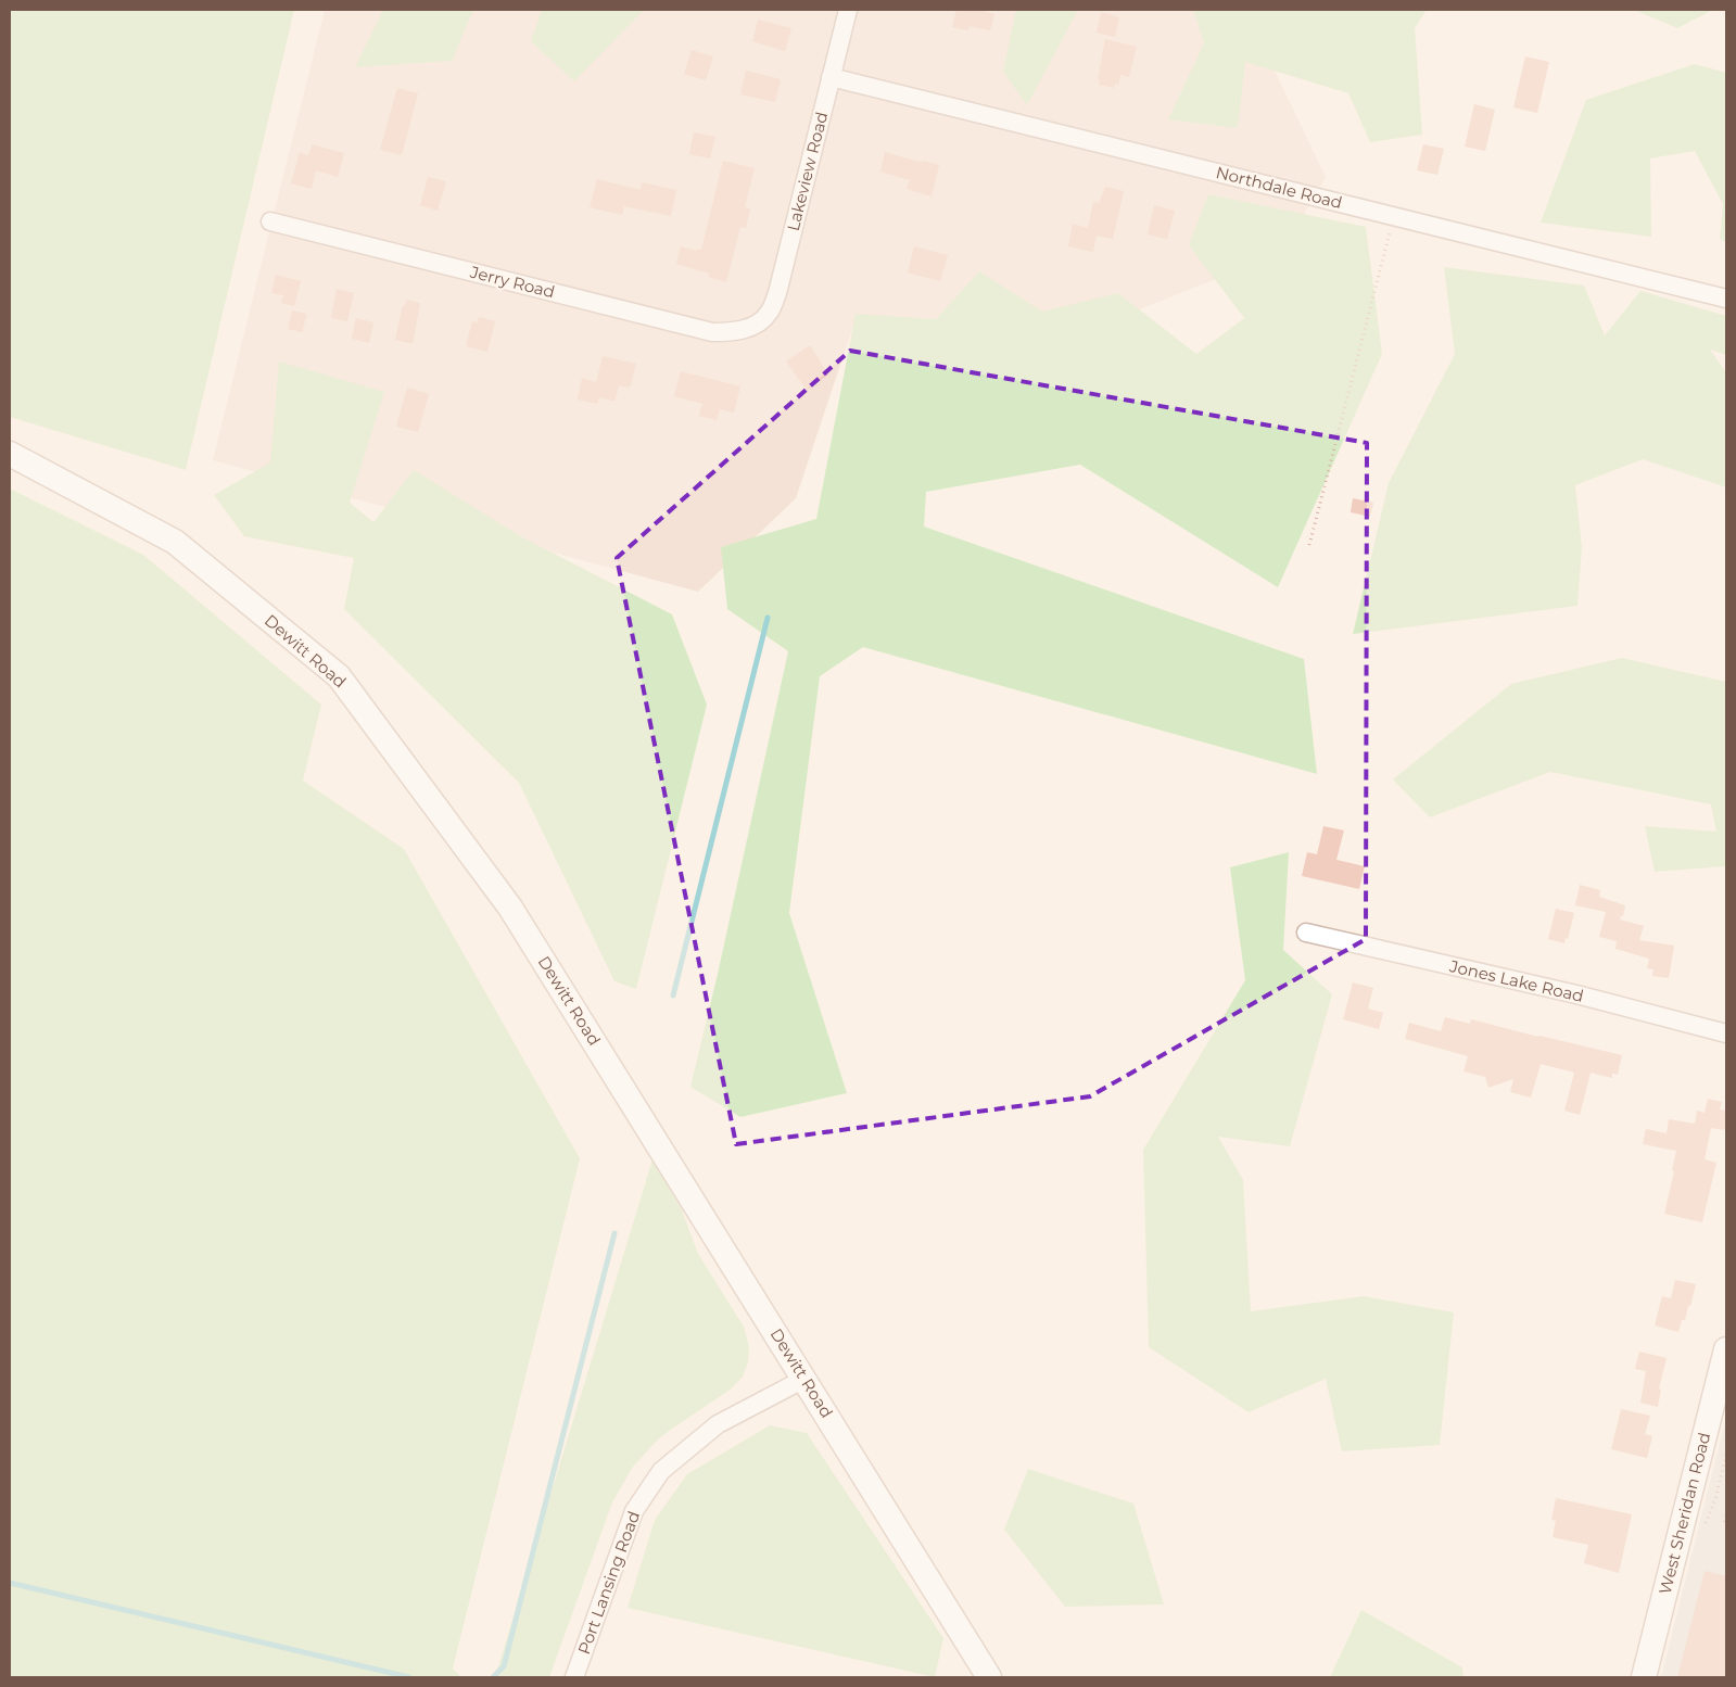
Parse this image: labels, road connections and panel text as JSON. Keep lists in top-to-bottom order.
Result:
{
  "streets": {
    "street": [
      "Lakeview Road",
      "Northdale Road",
      "Jerry Road",
      "Dewitt Road",
      "Jones Lake Road",
      "West Sheridan Road",
      "Port Lansing Road"
    ]
  },
  "crossings": [
    ["Lakeview Road", "Northdale Road"],
    ["Lakeview Road", "Jerry Road"],
    ["Dewitt Road", "Port Lansing Road"]
  ]
}
